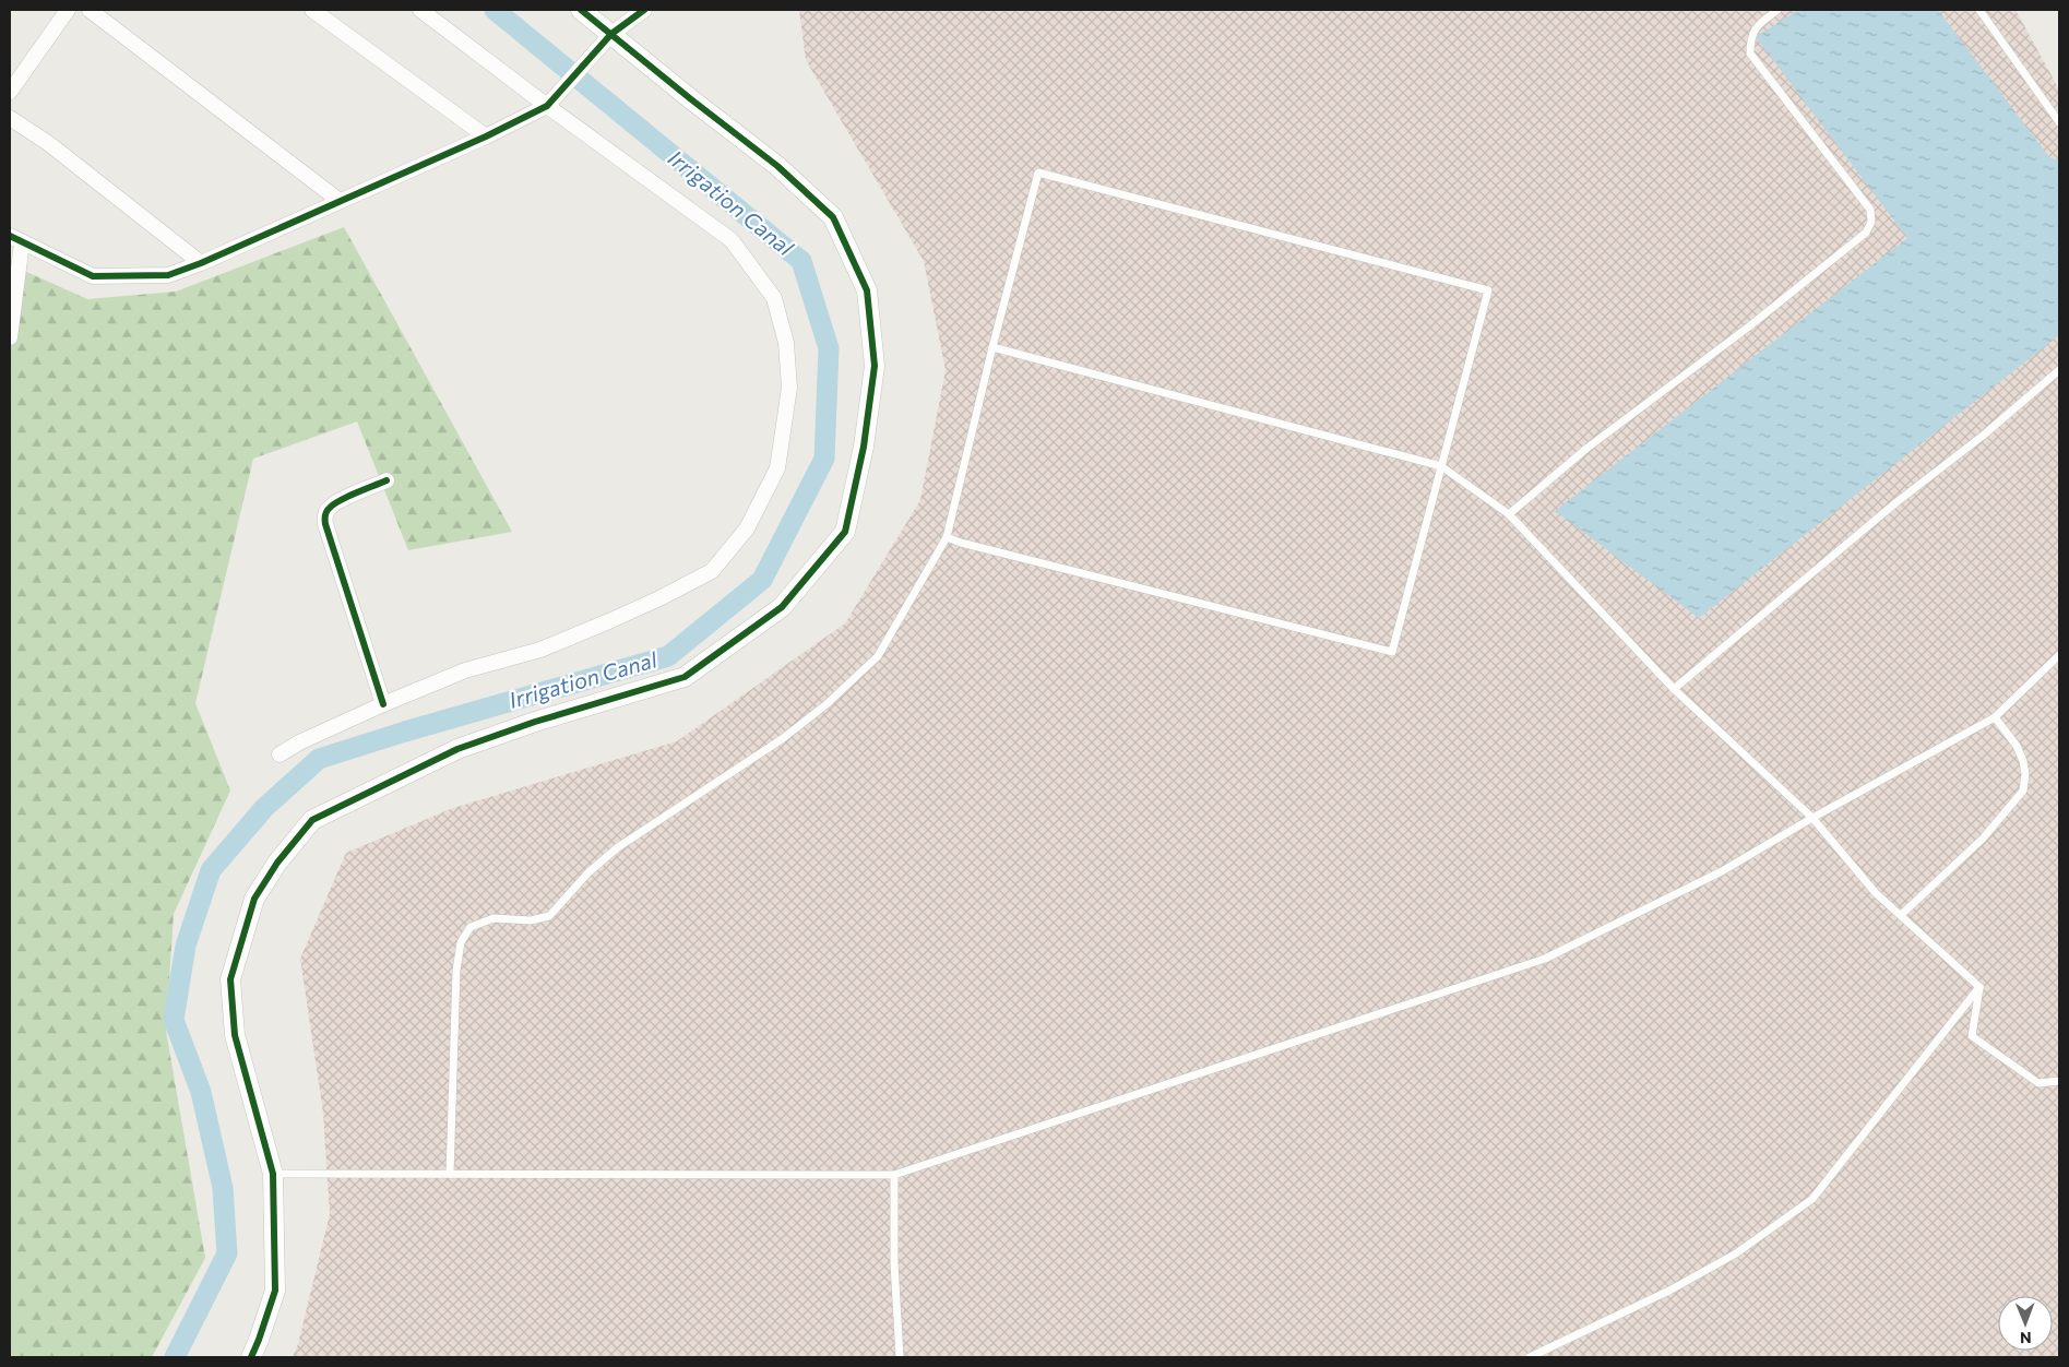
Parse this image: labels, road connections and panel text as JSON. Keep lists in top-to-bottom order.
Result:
{
  "water": ["Irrigation Canal"],
  "north": "bottom"
}
